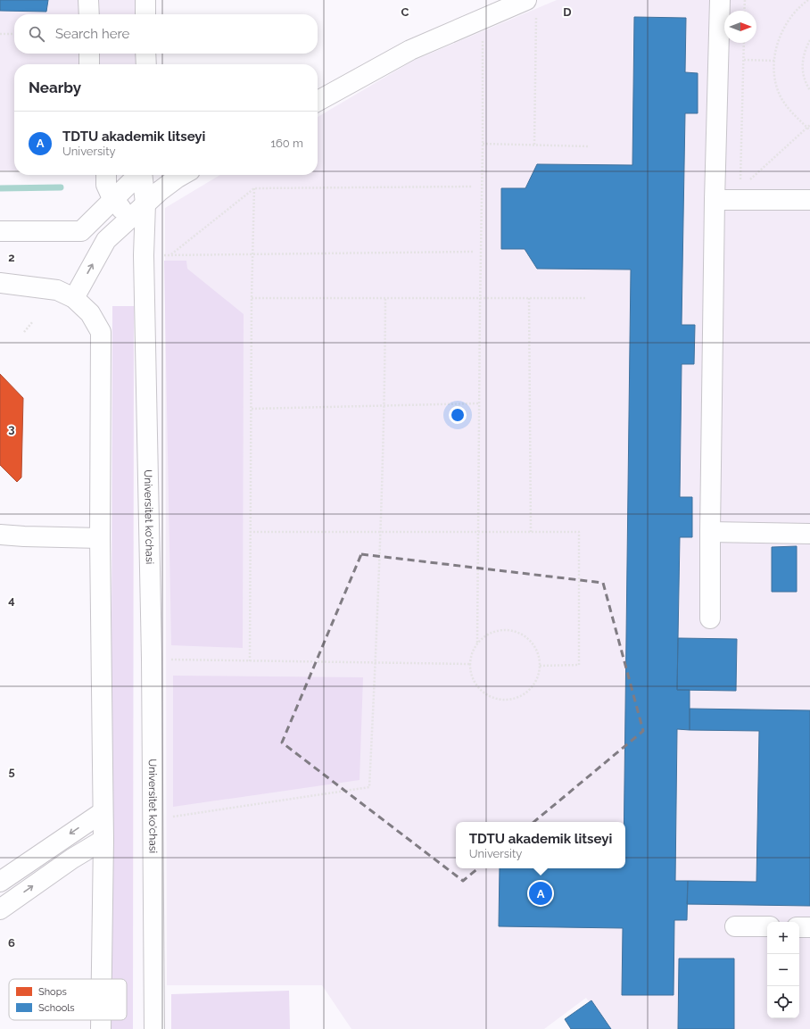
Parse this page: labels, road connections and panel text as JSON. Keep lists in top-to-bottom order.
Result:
{
  "streets": {
    "street": ["Universitet ko'chasi"]
  },
  "legend": ["Shops", "Schools"],
  "north": "right",
  "page": {
    "search": "Search here",
    "heading": "Nearby",
    "list": [
      {
        "mark": "A",
        "name": "TDTU akademik litseyi",
        "note": "University",
        "value": "160 m"
      }
    ],
    "popup": ["TDTU akademik litseyi", "University"],
    "pins": "A",
    "map_buttons": ["+", "−"]
  },
  "grid": {
    "columns": ["C", "D"],
    "rows": [
      "2",
      "3",
      "4",
      "5",
      "6"
    ]
  }
}
